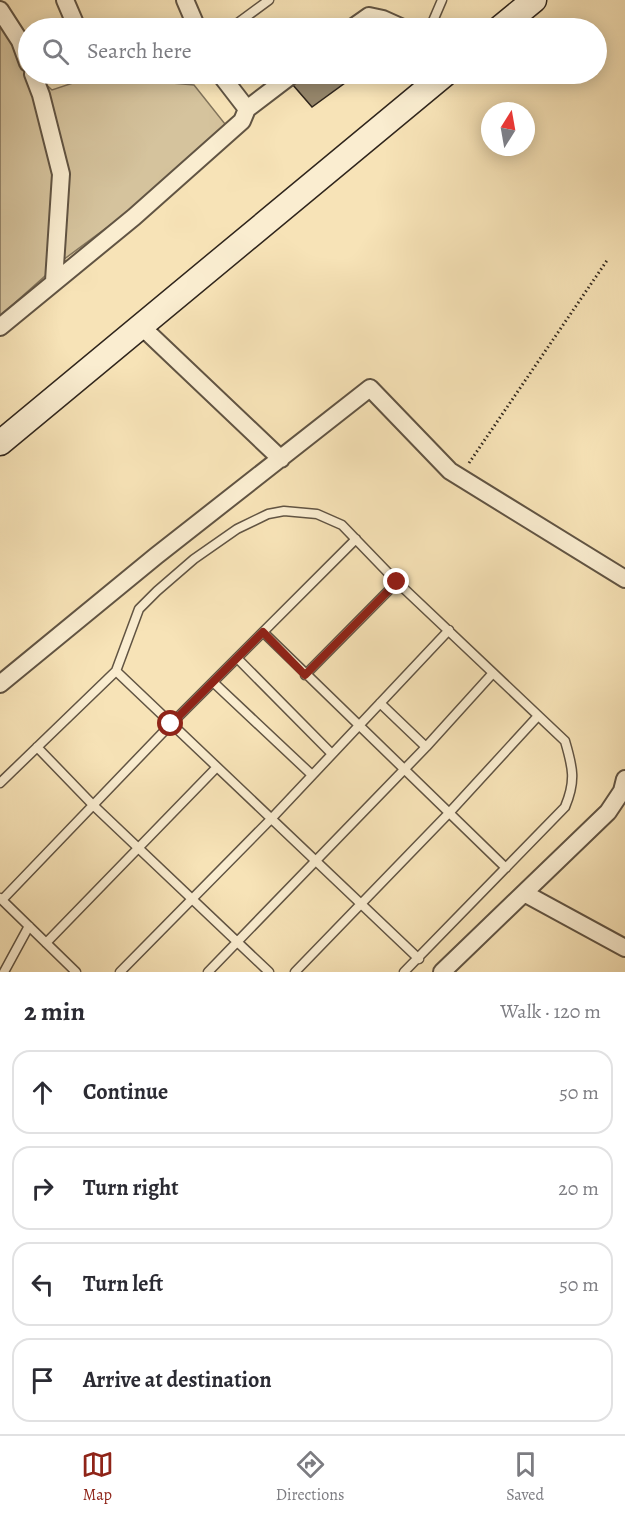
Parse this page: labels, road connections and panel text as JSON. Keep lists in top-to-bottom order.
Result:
{
  "north": "top",
  "page": {
    "search": "Search here",
    "heading": ["2 min", "Walk · 120 m"],
    "list": [
      ["Continue", "50 m"],
      ["Turn right", "20 m"],
      ["Turn left", "50 m"],
      "Arrive at destination"
    ],
    "nav": ["Map", "Directions", "Saved"]
  }
}
